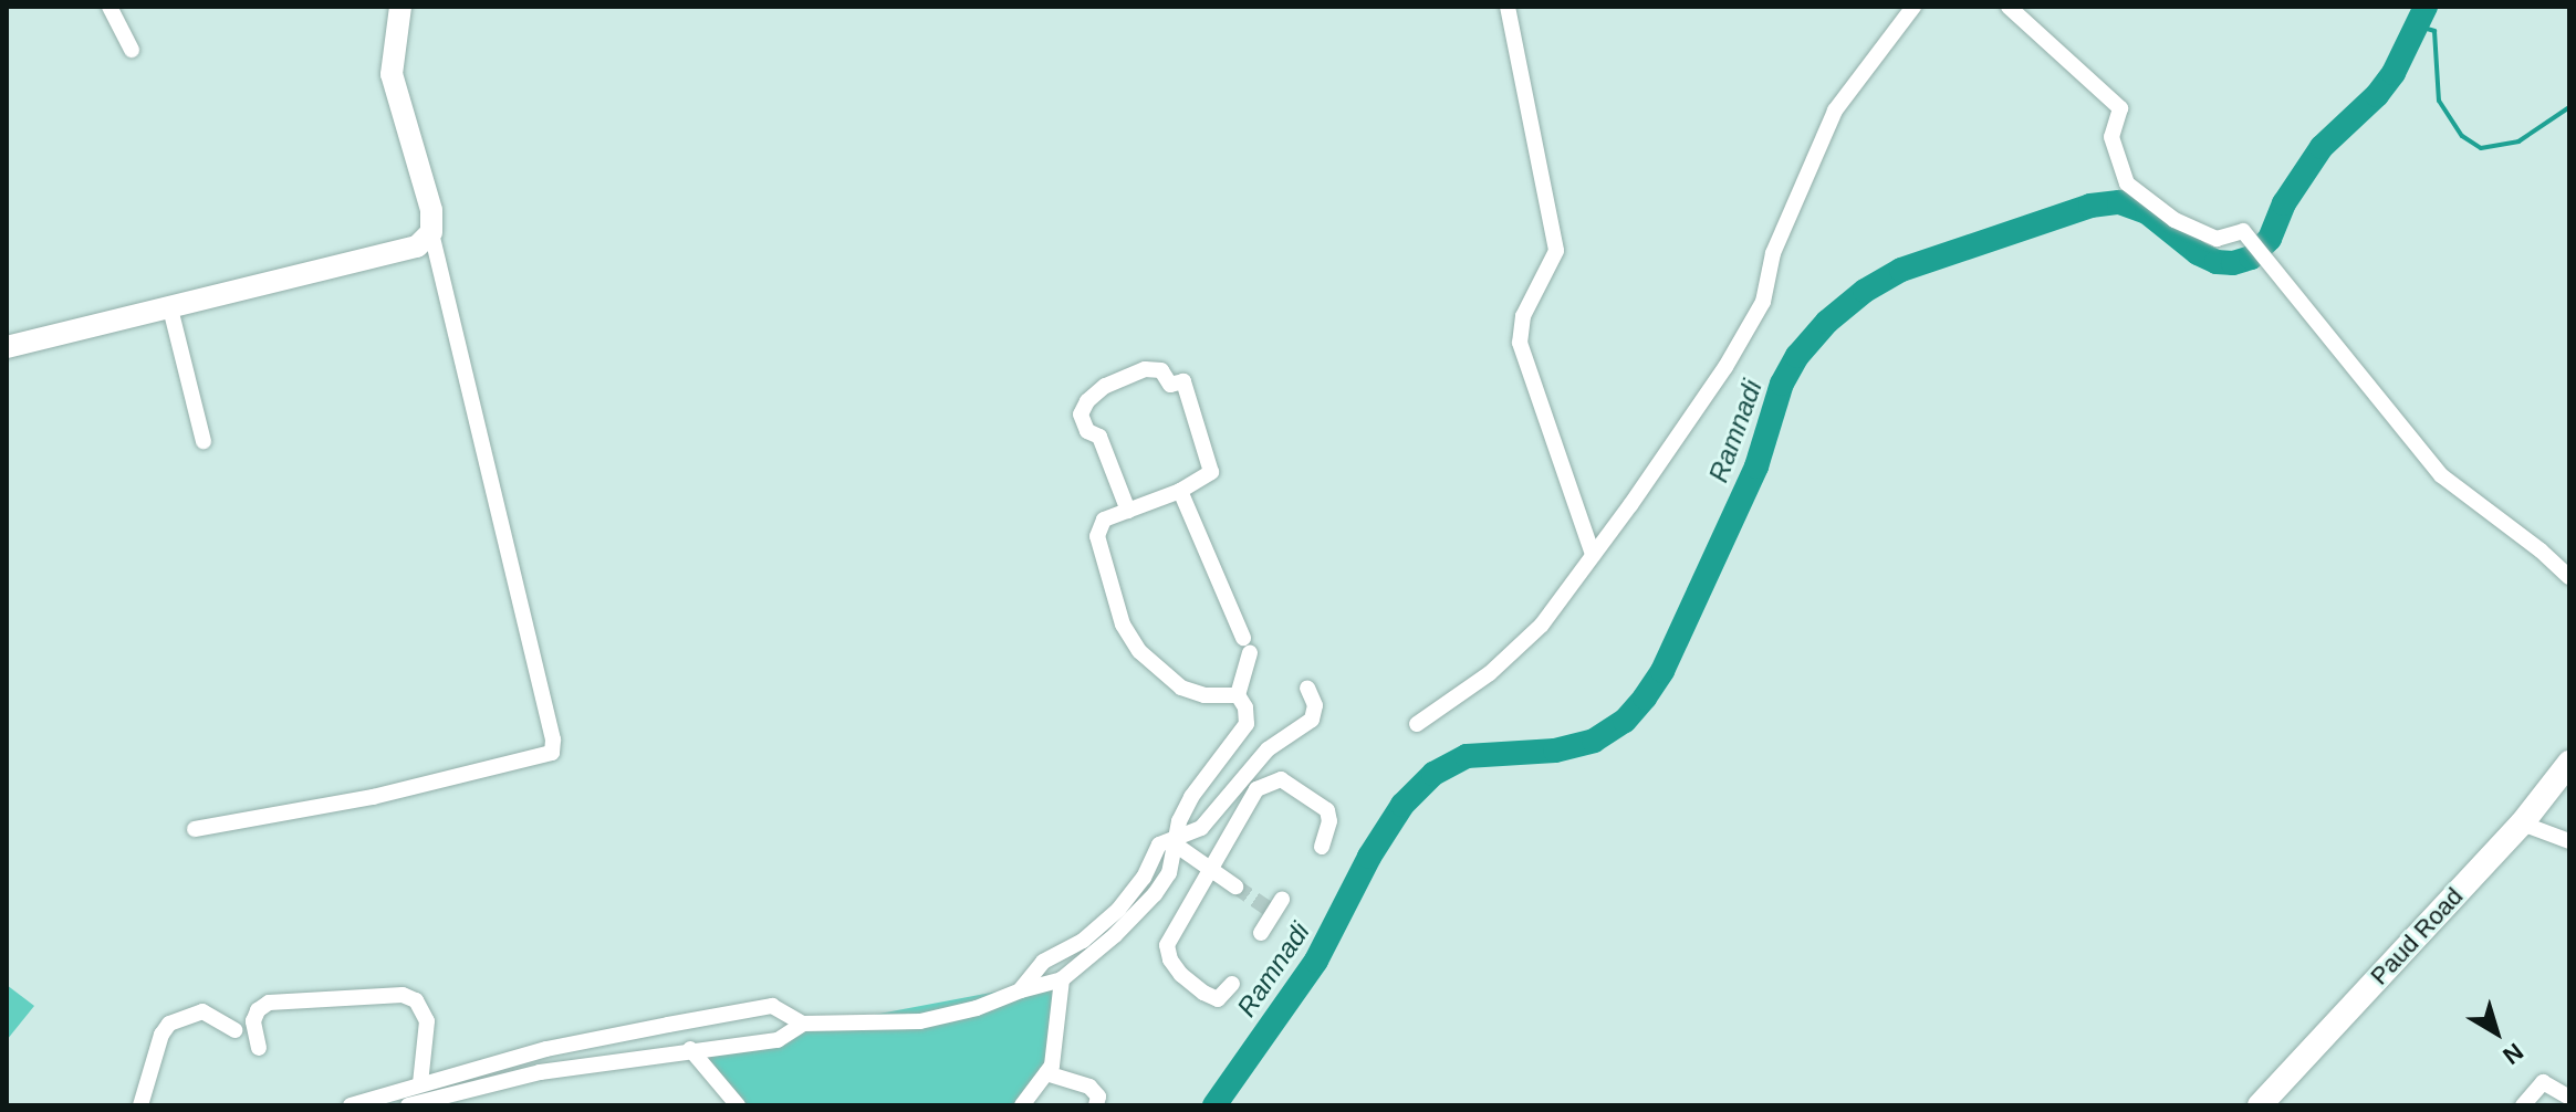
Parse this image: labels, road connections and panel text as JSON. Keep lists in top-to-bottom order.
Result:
{
  "streets": {
    "main road": ["Paud Road"]
  },
  "water": ["Ramnadi"],
  "north": "bottom right"
}
